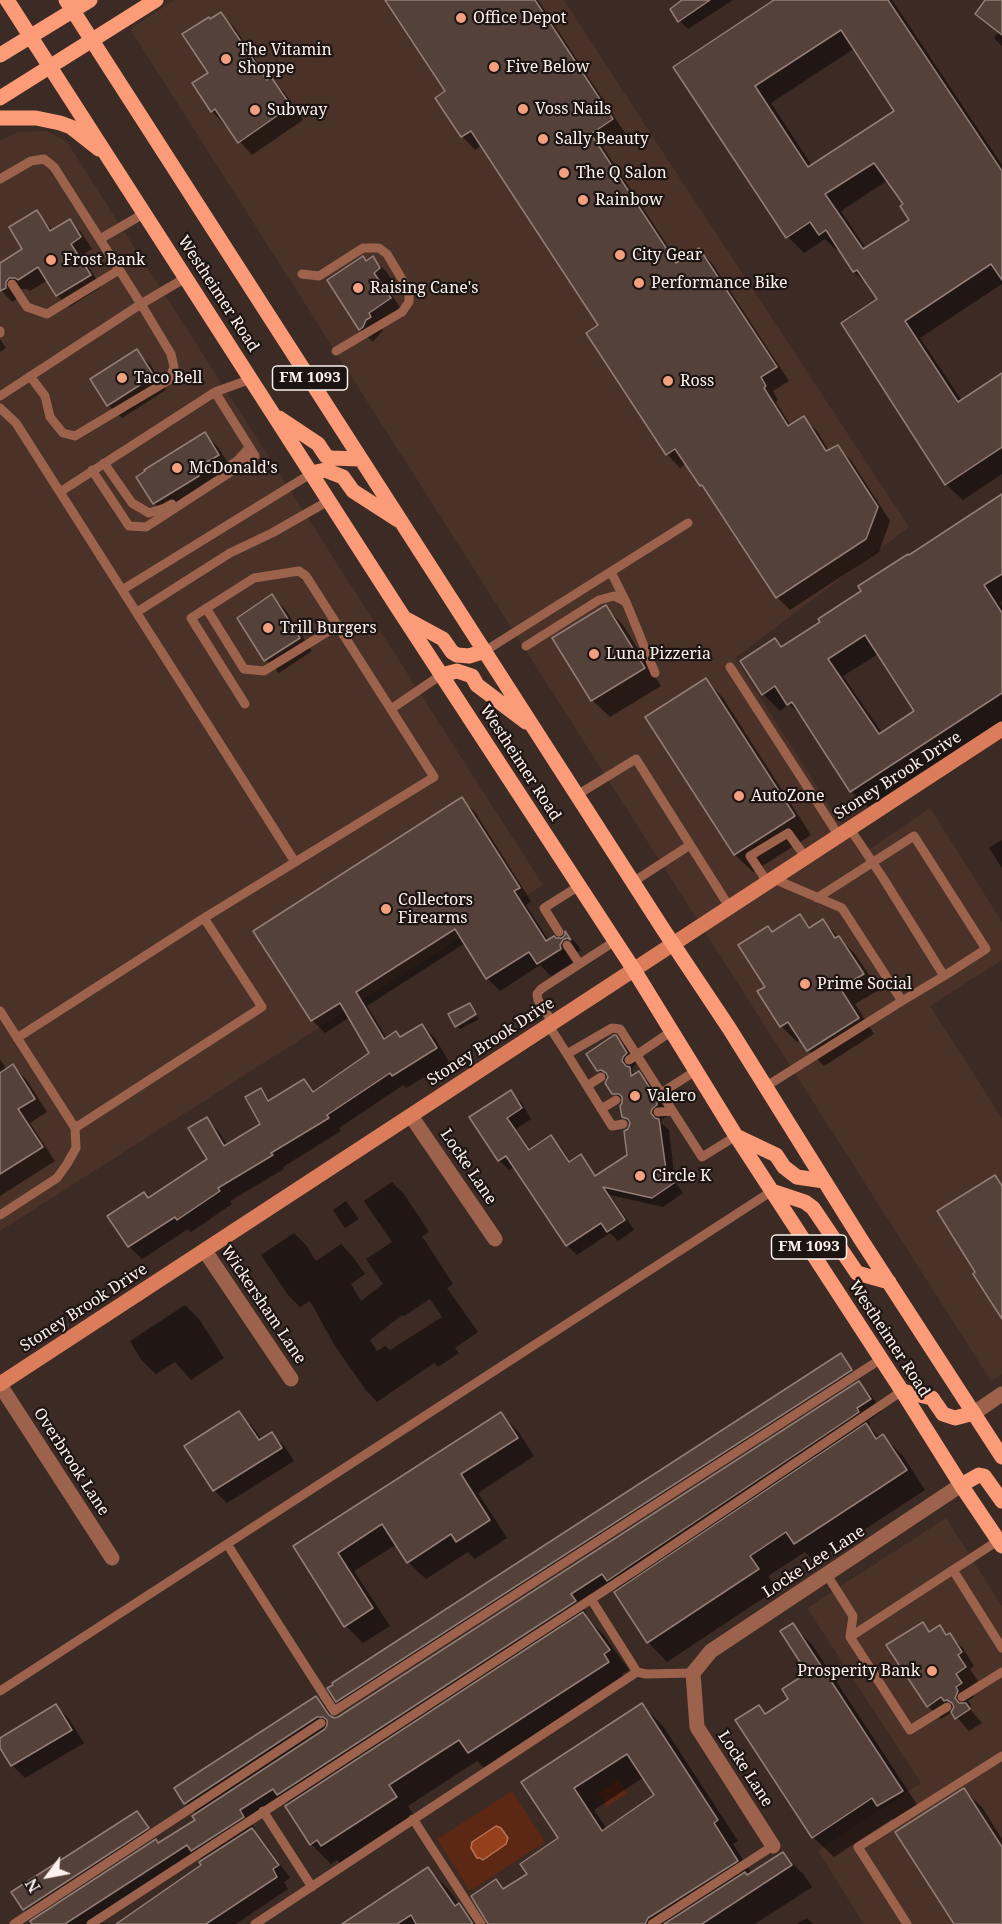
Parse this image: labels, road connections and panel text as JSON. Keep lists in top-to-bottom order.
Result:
{
  "streets": {
    "main road": ["Westheimer Road", "FM 1093"],
    "street": [
      "Stoney Brook Drive",
      "Locke Lane",
      "Wickersham Lane",
      "Overbrook Lane",
      "Locke Lee Lane"
    ]
  },
  "crossings": [
    ["Westheimer Road", "Stoney Brook Drive"],
    ["Westheimer Road", "Locke Lee Lane"],
    ["Stoney Brook Drive", "Locke Lane"],
    ["Stoney Brook Drive", "Wickersham Lane"],
    ["Stoney Brook Drive", "Overbrook Lane"],
    ["Locke Lane", "Locke Lee Lane"]
  ],
  "places": [
    "Office Depot",
    "The Vitamin Shoppe",
    "Five Below",
    "Voss Nails",
    "Subway",
    "Sally Beauty",
    "The Q Salon",
    "Rainbow",
    "City Gear",
    "Frost Bank",
    "Performance Bike",
    "Raising Cane's",
    "Taco Bell",
    "Ross",
    "McDonald's",
    "Trill Burgers",
    "Luna Pizzeria",
    "AutoZone",
    "Collectors Firearms",
    "Prime Social",
    "Valero",
    "Circle K",
    "Prosperity Bank"
  ],
  "north": "bottom left"
}
